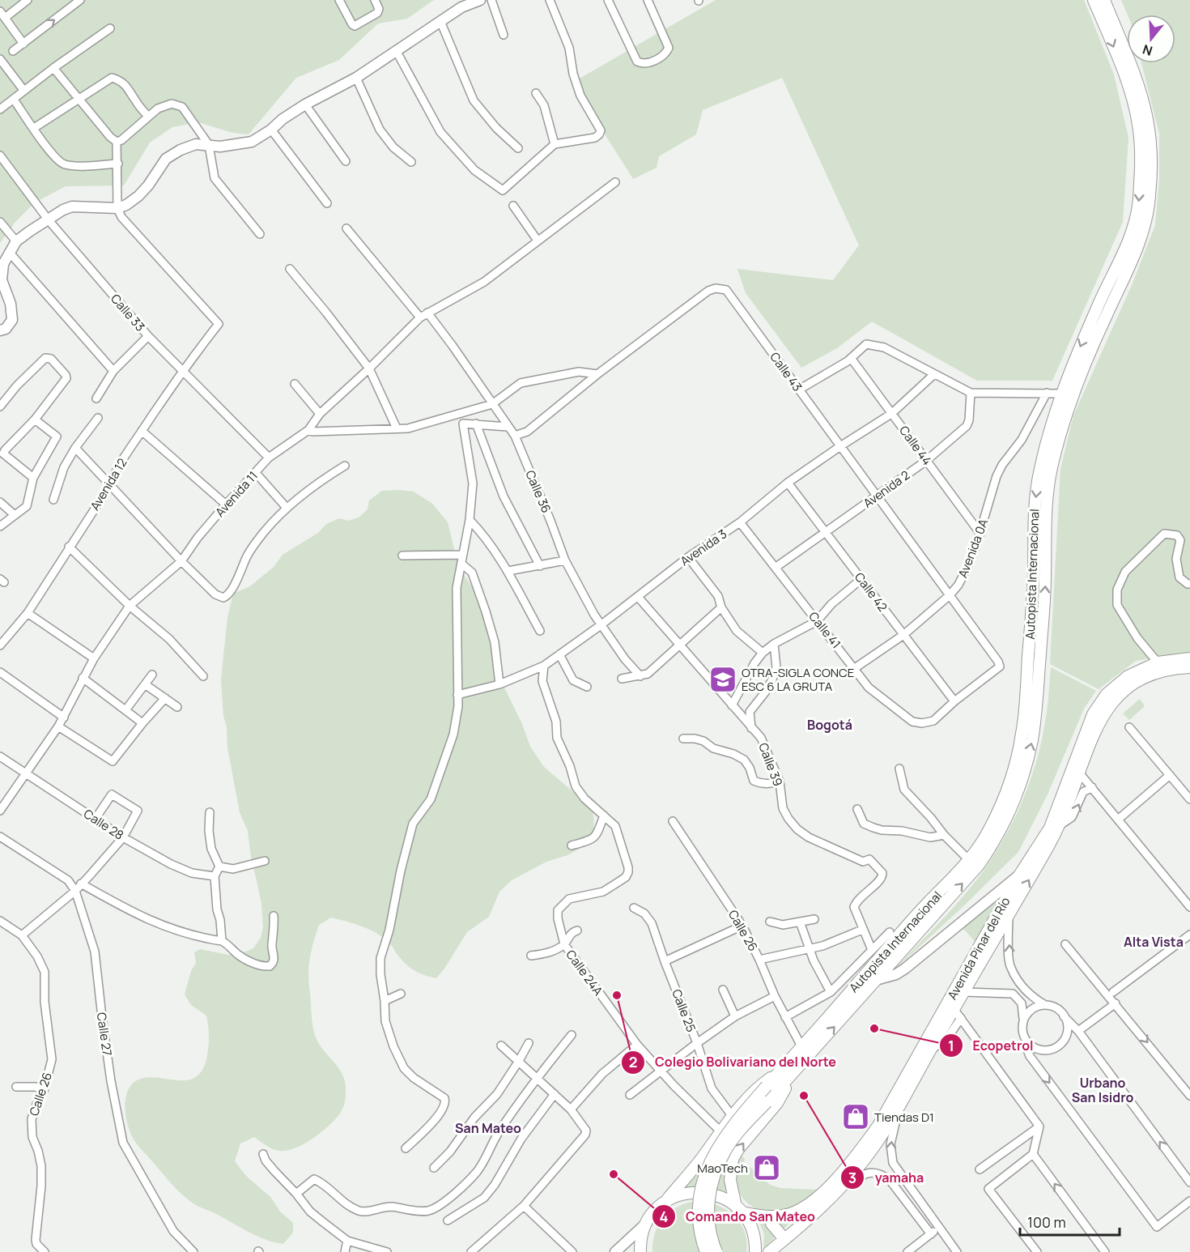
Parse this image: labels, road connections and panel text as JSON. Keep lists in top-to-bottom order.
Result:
{
  "streets": {
    "main road": ["Autopista Internacional", "Avenida Pinar del Río"],
    "street": [
      "Calle 33",
      "Calle 43",
      "Calle 44",
      "Avenida 12",
      "Avenida 2",
      "Calle 36",
      "Avenida 11",
      "Avenida 3",
      "Avenida 0A",
      "Calle 42",
      "Calle 41",
      "Calle 39",
      "Calle 28",
      "Calle 26",
      "Calle 24A",
      "Calle 25",
      "Calle 27"
    ]
  },
  "crossings": [
    ["Calle 33", "Avenida 12"],
    ["Calle 33", "Avenida 11"],
    ["Calle 43", "Avenida 2"],
    ["Calle 43", "Calle 36"],
    ["Calle 43", "Avenida 3"],
    ["Calle 43", "Avenida 0A"],
    ["Calle 43", "Calle 42"],
    ["Calle 43", "Calle 41"],
    ["Calle 44", "Avenida 2"],
    ["Calle 44", "Avenida 3"],
    ["Calle 44", "Avenida 0A"],
    ["Avenida 2", "Calle 42"],
    ["Avenida 2", "Calle 41"],
    ["Calle 36", "Avenida 3"],
    ["Avenida 11", "Calle 28"],
    ["Avenida 3", "Calle 42"],
    ["Avenida 3", "Calle 41"],
    ["Avenida 3", "Calle 39"],
    ["Avenida 0A", "Calle 42"],
    ["Avenida 0A", "Calle 41"],
    ["Autopista Internacional", "Calle 26"],
    ["Autopista Internacional", "Avenida Pinar del Río"],
    ["Calle 42", "Calle 41"]
  ],
  "districts": [
    "Bogotá",
    "Alta Vista",
    "Urbano San Isidro",
    "San Mateo"
  ],
  "places": {
    "school or university": ["OTRA-SIGLA CONCE ESC 6 LA GRUTA"],
    "other": [
      "Colegio Bolivariano del Norte",
      "Ecopetrol",
      "yamaha",
      "Comando San Mateo"
    ],
    "shop": ["Tiendas D1", "MaoTech"]
  },
  "scale_bar": "100 m",
  "north": "bottom"
}
